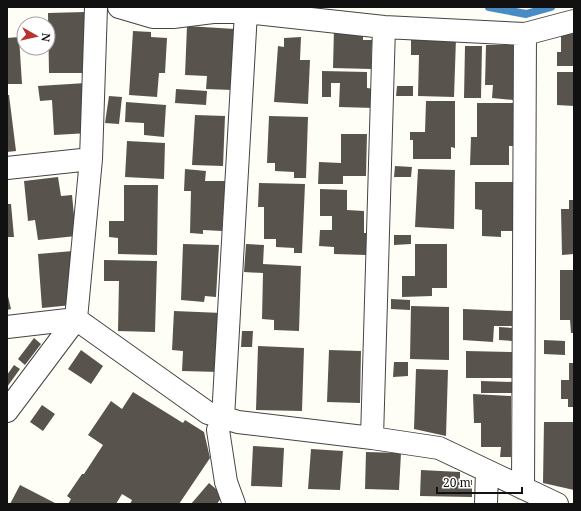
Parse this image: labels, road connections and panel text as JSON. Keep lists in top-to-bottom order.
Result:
{
  "scale_bar": "20 m",
  "north": "right"
}
